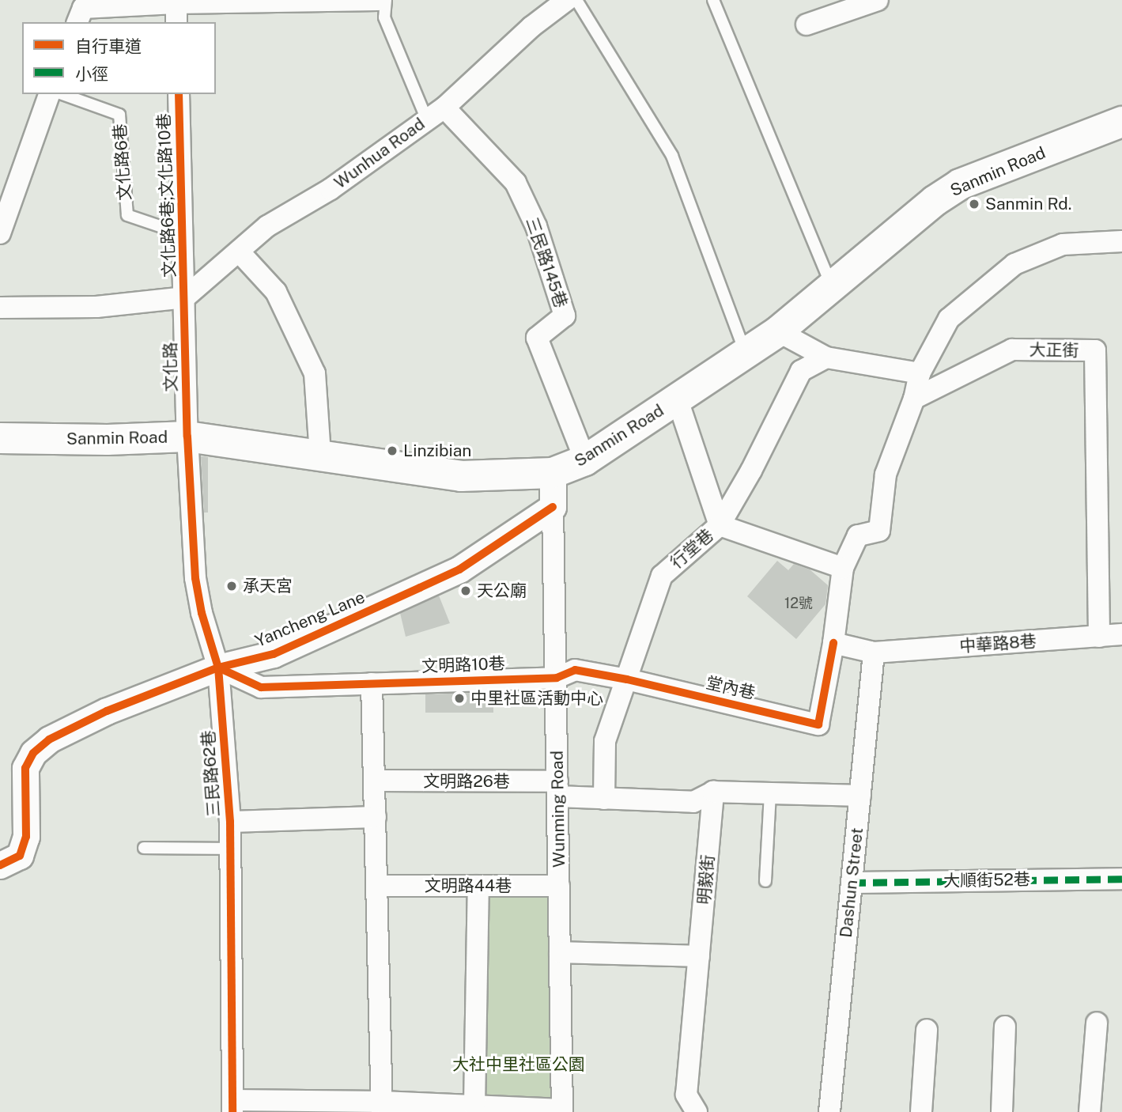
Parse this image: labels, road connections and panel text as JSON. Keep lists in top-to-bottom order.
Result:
{
  "streets": {
    "main road": ["Sanmin Road"],
    "street": [
      "Wunhua Road",
      "文化路6巷;文化路10巷",
      "三民路145巷",
      "大正街",
      "文化路",
      "行堂巷",
      "Yancheng Lane",
      "中華路8巷",
      "文明路10巷",
      "堂內巷",
      "三民路62巷",
      "文明路26巷",
      "Wunming Road",
      "明毅街",
      "大順街52巷",
      "Dashun Street",
      "文明路44巷"
    ],
    "lane": ["文化路6巷"]
  },
  "crossings": [
    ["Wunhua Road", "文化路6巷;文化路10巷"],
    ["Wunhua Road", "三民路145巷"],
    ["Wunhua Road", "文化路"],
    ["文化路6巷", "文化路6巷;文化路10巷"],
    ["Sanmin Road", "三民路145巷"],
    ["Sanmin Road", "文化路"],
    ["Sanmin Road", "三民路62巷"],
    ["文化路6巷;文化路10巷", "文化路"],
    ["大正街", "中華路8巷"],
    ["文化路", "三民路62巷"],
    ["行堂巷", "堂內巷"],
    ["行堂巷", "文明路26巷"],
    ["Yancheng Lane", "文明路10巷"],
    ["Yancheng Lane", "三民路62巷"],
    ["Yancheng Lane", "Wunming Road"],
    ["中華路8巷", "堂內巷"],
    ["中華路8巷", "Dashun Street"],
    ["文明路10巷", "堂內巷"],
    ["文明路10巷", "三民路62巷"],
    ["文明路10巷", "Wunming Road"],
    ["堂內巷", "Wunming Road"],
    ["三民路62巷", "Wunming Road"],
    ["文明路26巷", "Wunming Road"],
    ["文明路26巷", "明毅街"],
    ["Wunming Road", "文明路44巷"],
    ["大順街52巷", "Dashun Street"]
  ],
  "parks": ["大社中里社區公園"],
  "places": [
    "Sanmin Rd.",
    "Linzibian",
    "承天宮",
    "天公廟",
    "中里社區活動中心"
  ],
  "house_numbers": ["12號"],
  "legend": ["自行車道", "小徑"]
}
